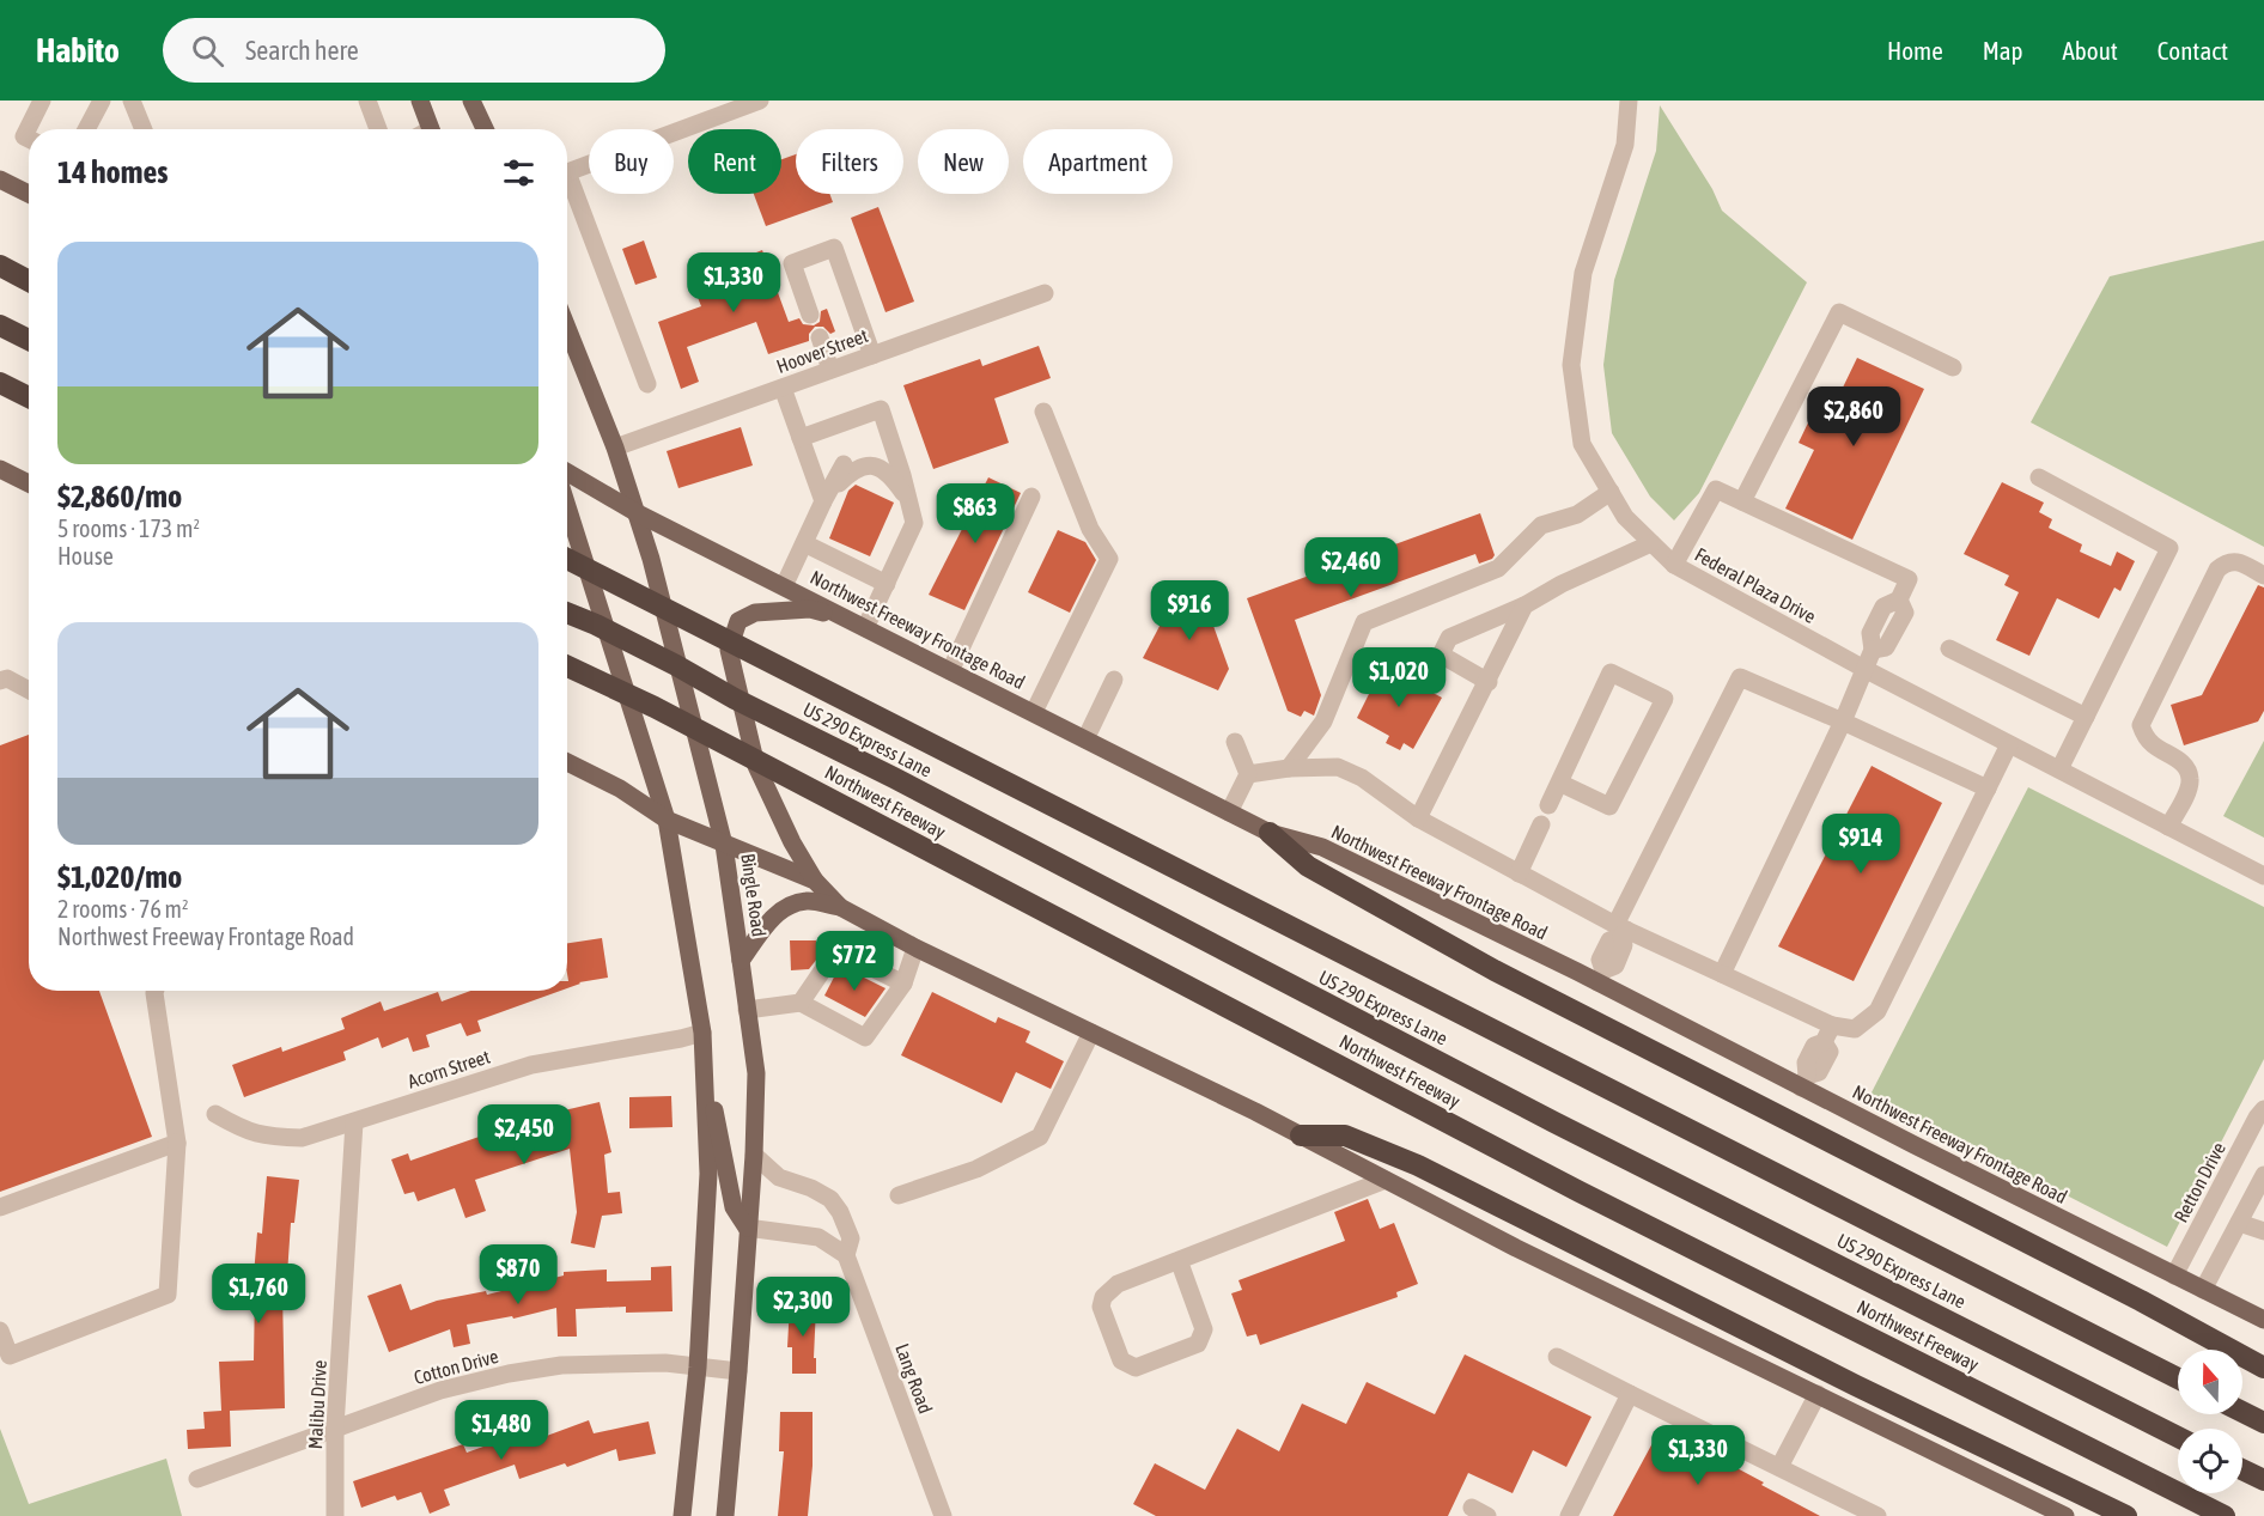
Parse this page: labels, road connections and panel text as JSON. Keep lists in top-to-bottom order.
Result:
{
  "streets": {
    "highway": ["US 290 Express Lane", "Northwest Freeway"],
    "main road": ["Northwest Freeway Frontage Road", "Bingle Road"],
    "street": [
      "Hoover Street",
      "Federal Plaza Drive",
      "Acorn Street",
      "Retton Drive",
      "Cotton Drive",
      "Lang Road",
      "Malibu Drive"
    ]
  },
  "crossings": [
    ["Hoover Street", "Bingle Road"],
    ["Northwest Freeway Frontage Road", "Bingle Road"],
    ["Northwest Freeway Frontage Road", "Retton Drive"],
    ["Bingle Road", "Cotton Drive"],
    ["Bingle Road", "Lang Road"],
    ["Acorn Street", "Malibu Drive"],
    ["Cotton Drive", "Malibu Drive"]
  ],
  "north": "top",
  "page": {
    "header": "Habito",
    "search": "Search here",
    "nav": [
      "Home",
      "Map",
      "About",
      "Contact"
    ],
    "chip": [
      "Buy",
      "Rent",
      "Filters",
      "New",
      "Apartment"
    ],
    "heading": "14 homes",
    "list": [
      {
        "name": "$2,860/mo",
        "note": "5 rooms · 173 m² · House"
      },
      {
        "name": "$1,020/mo",
        "note": "2 rooms · 76 m² · Northwest Freeway Frontage Road"
      }
    ],
    "price": [
      "$1,330",
      "$2,860",
      "$863",
      "$2,460",
      "$916",
      "$1,020",
      "$914",
      "$772",
      "$2,450",
      "$870",
      "$1,760",
      "$2,300",
      "$1,480",
      "$1,330"
    ]
  }
}
